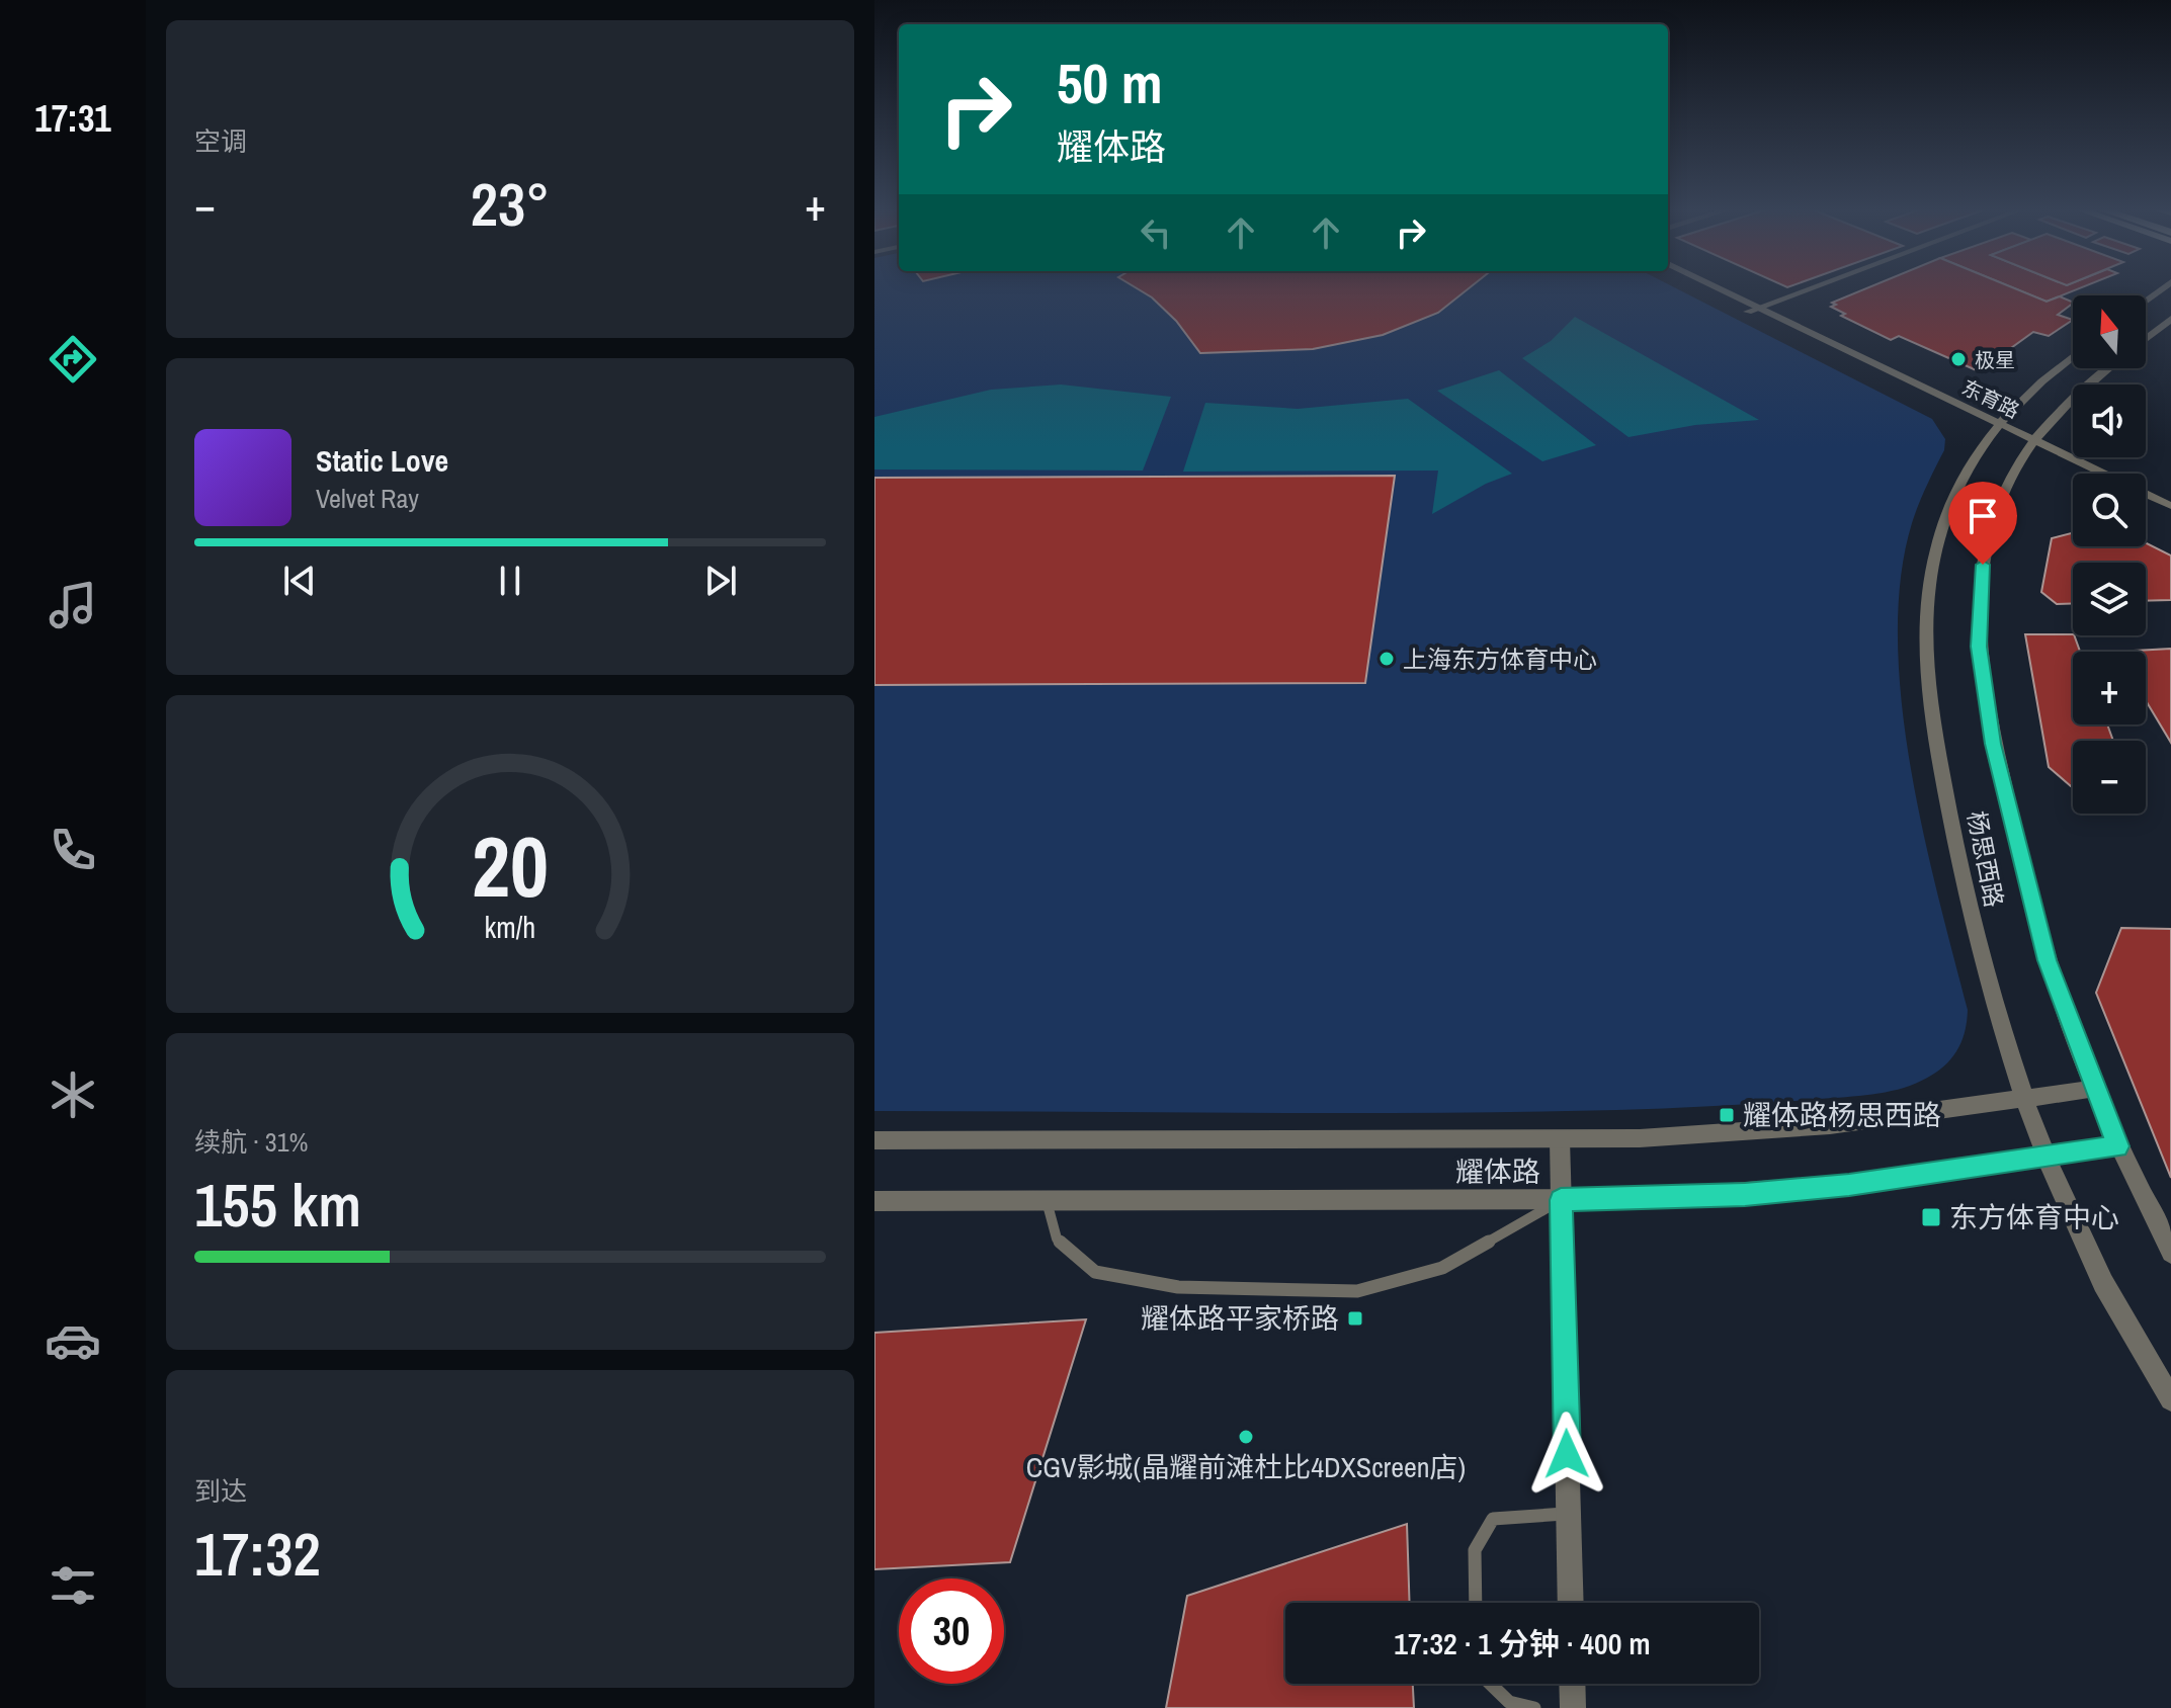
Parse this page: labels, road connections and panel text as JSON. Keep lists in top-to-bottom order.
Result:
{
  "streets": {
    "street": ["东育路", "杨思西路", "耀体路"]
  },
  "crossings": [
    ["东育路", "杨思西路"],
    ["杨思西路", "耀体路"]
  ],
  "places": {
    "other": ["极星", "上海东方体育中心", "CGV影城(晶耀前滩杜比4DXScreen店)"],
    "transit": ["耀体路杨思西路", "东方体育中心", "耀体路平家桥路"]
  },
  "north": "top",
  "page": {
    "tabs": "17:31",
    "tile": [
      "空调",
      ["续航 · 31%", "155 km"],
      ["到达", "17:32"]
    ],
    "turn": ["50 m", "耀体路"],
    "heat": ["−", "23°", "+"],
    "map_buttons": ["+", "−"],
    "song": ["Static Love", "Velvet Ray"],
    "limit": "30",
    "trip": "17:32 · 1 分钟 · 400 m",
    "gauge": ["20", "km/h"]
  }
}
